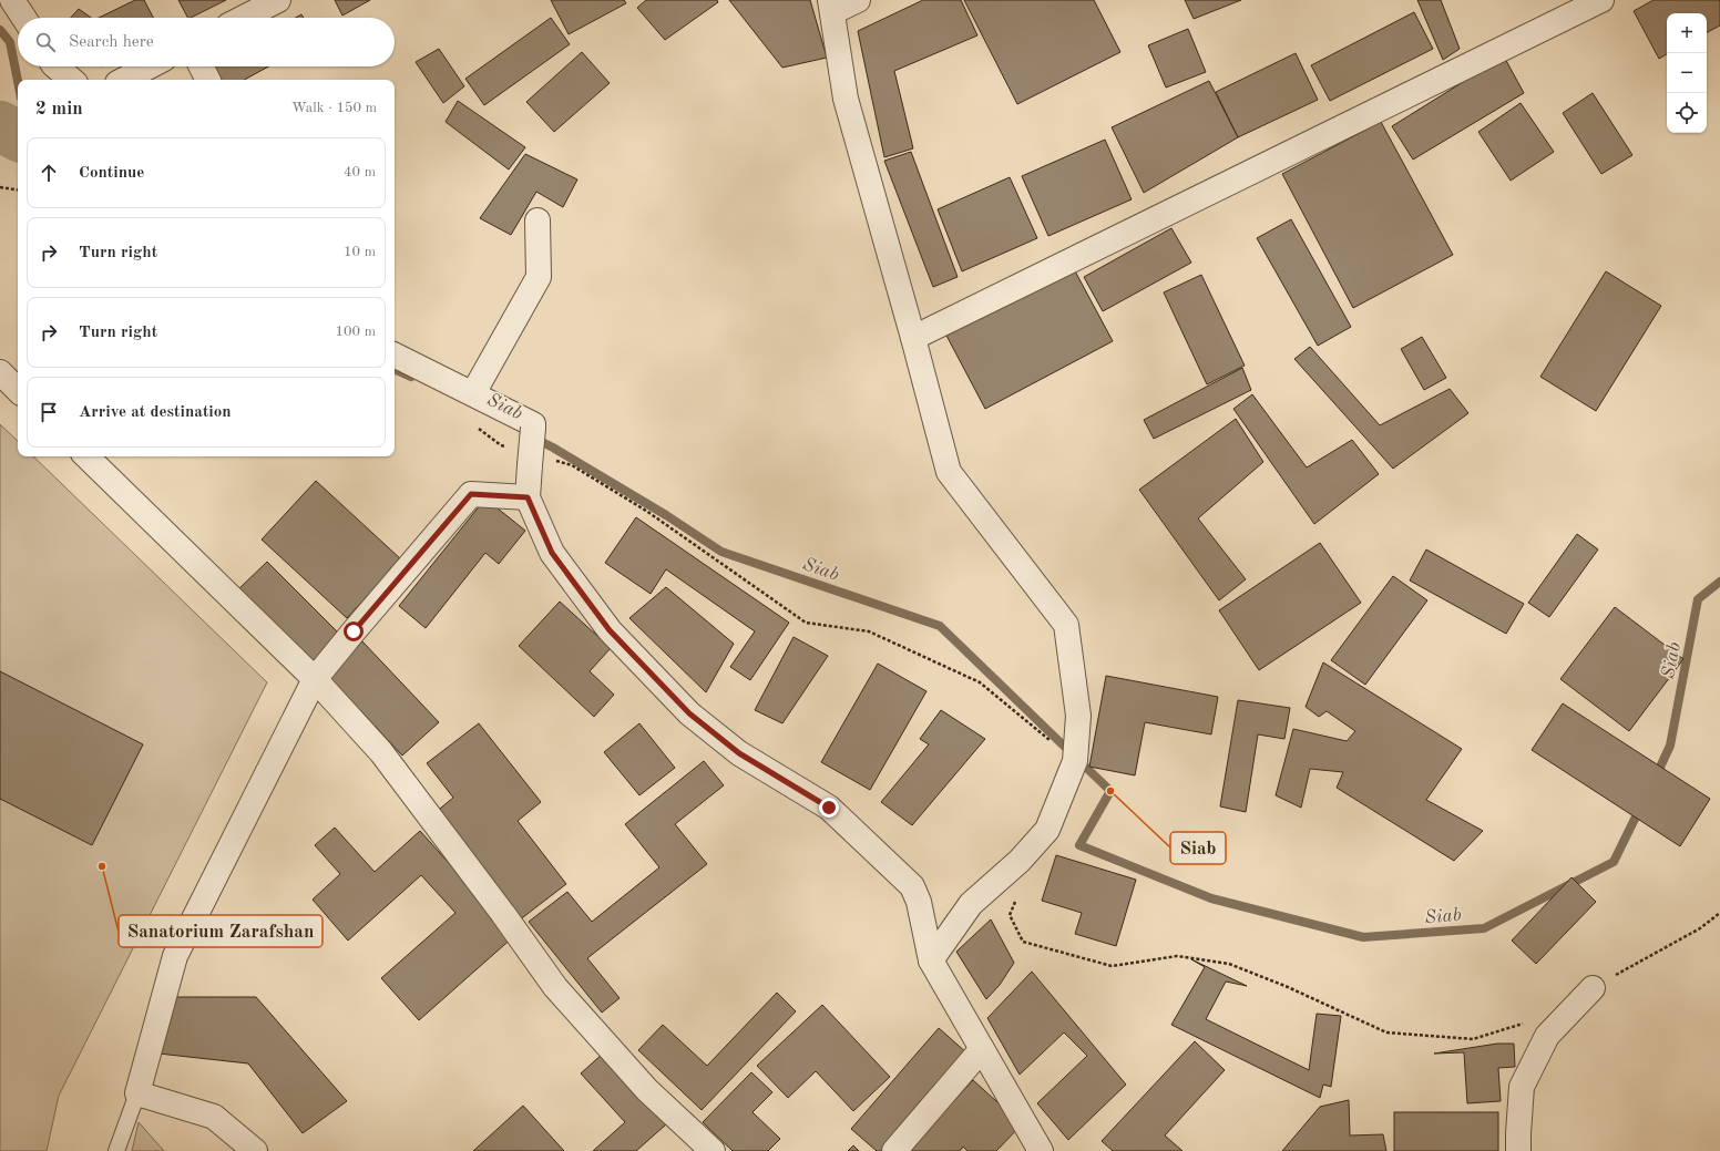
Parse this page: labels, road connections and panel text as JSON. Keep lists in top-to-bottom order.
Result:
{
  "water": ["Siab"],
  "places": ["Siab", "Sanatorium Zarafshan"],
  "page": {
    "map_buttons": ["+", "−"],
    "search": "Search here",
    "heading": ["2 min", "Walk · 150 m"],
    "list": [
      ["Continue", "40 m"],
      ["Turn right", "10 m"],
      ["Turn right", "100 m"],
      "Arrive at destination"
    ]
  }
}
